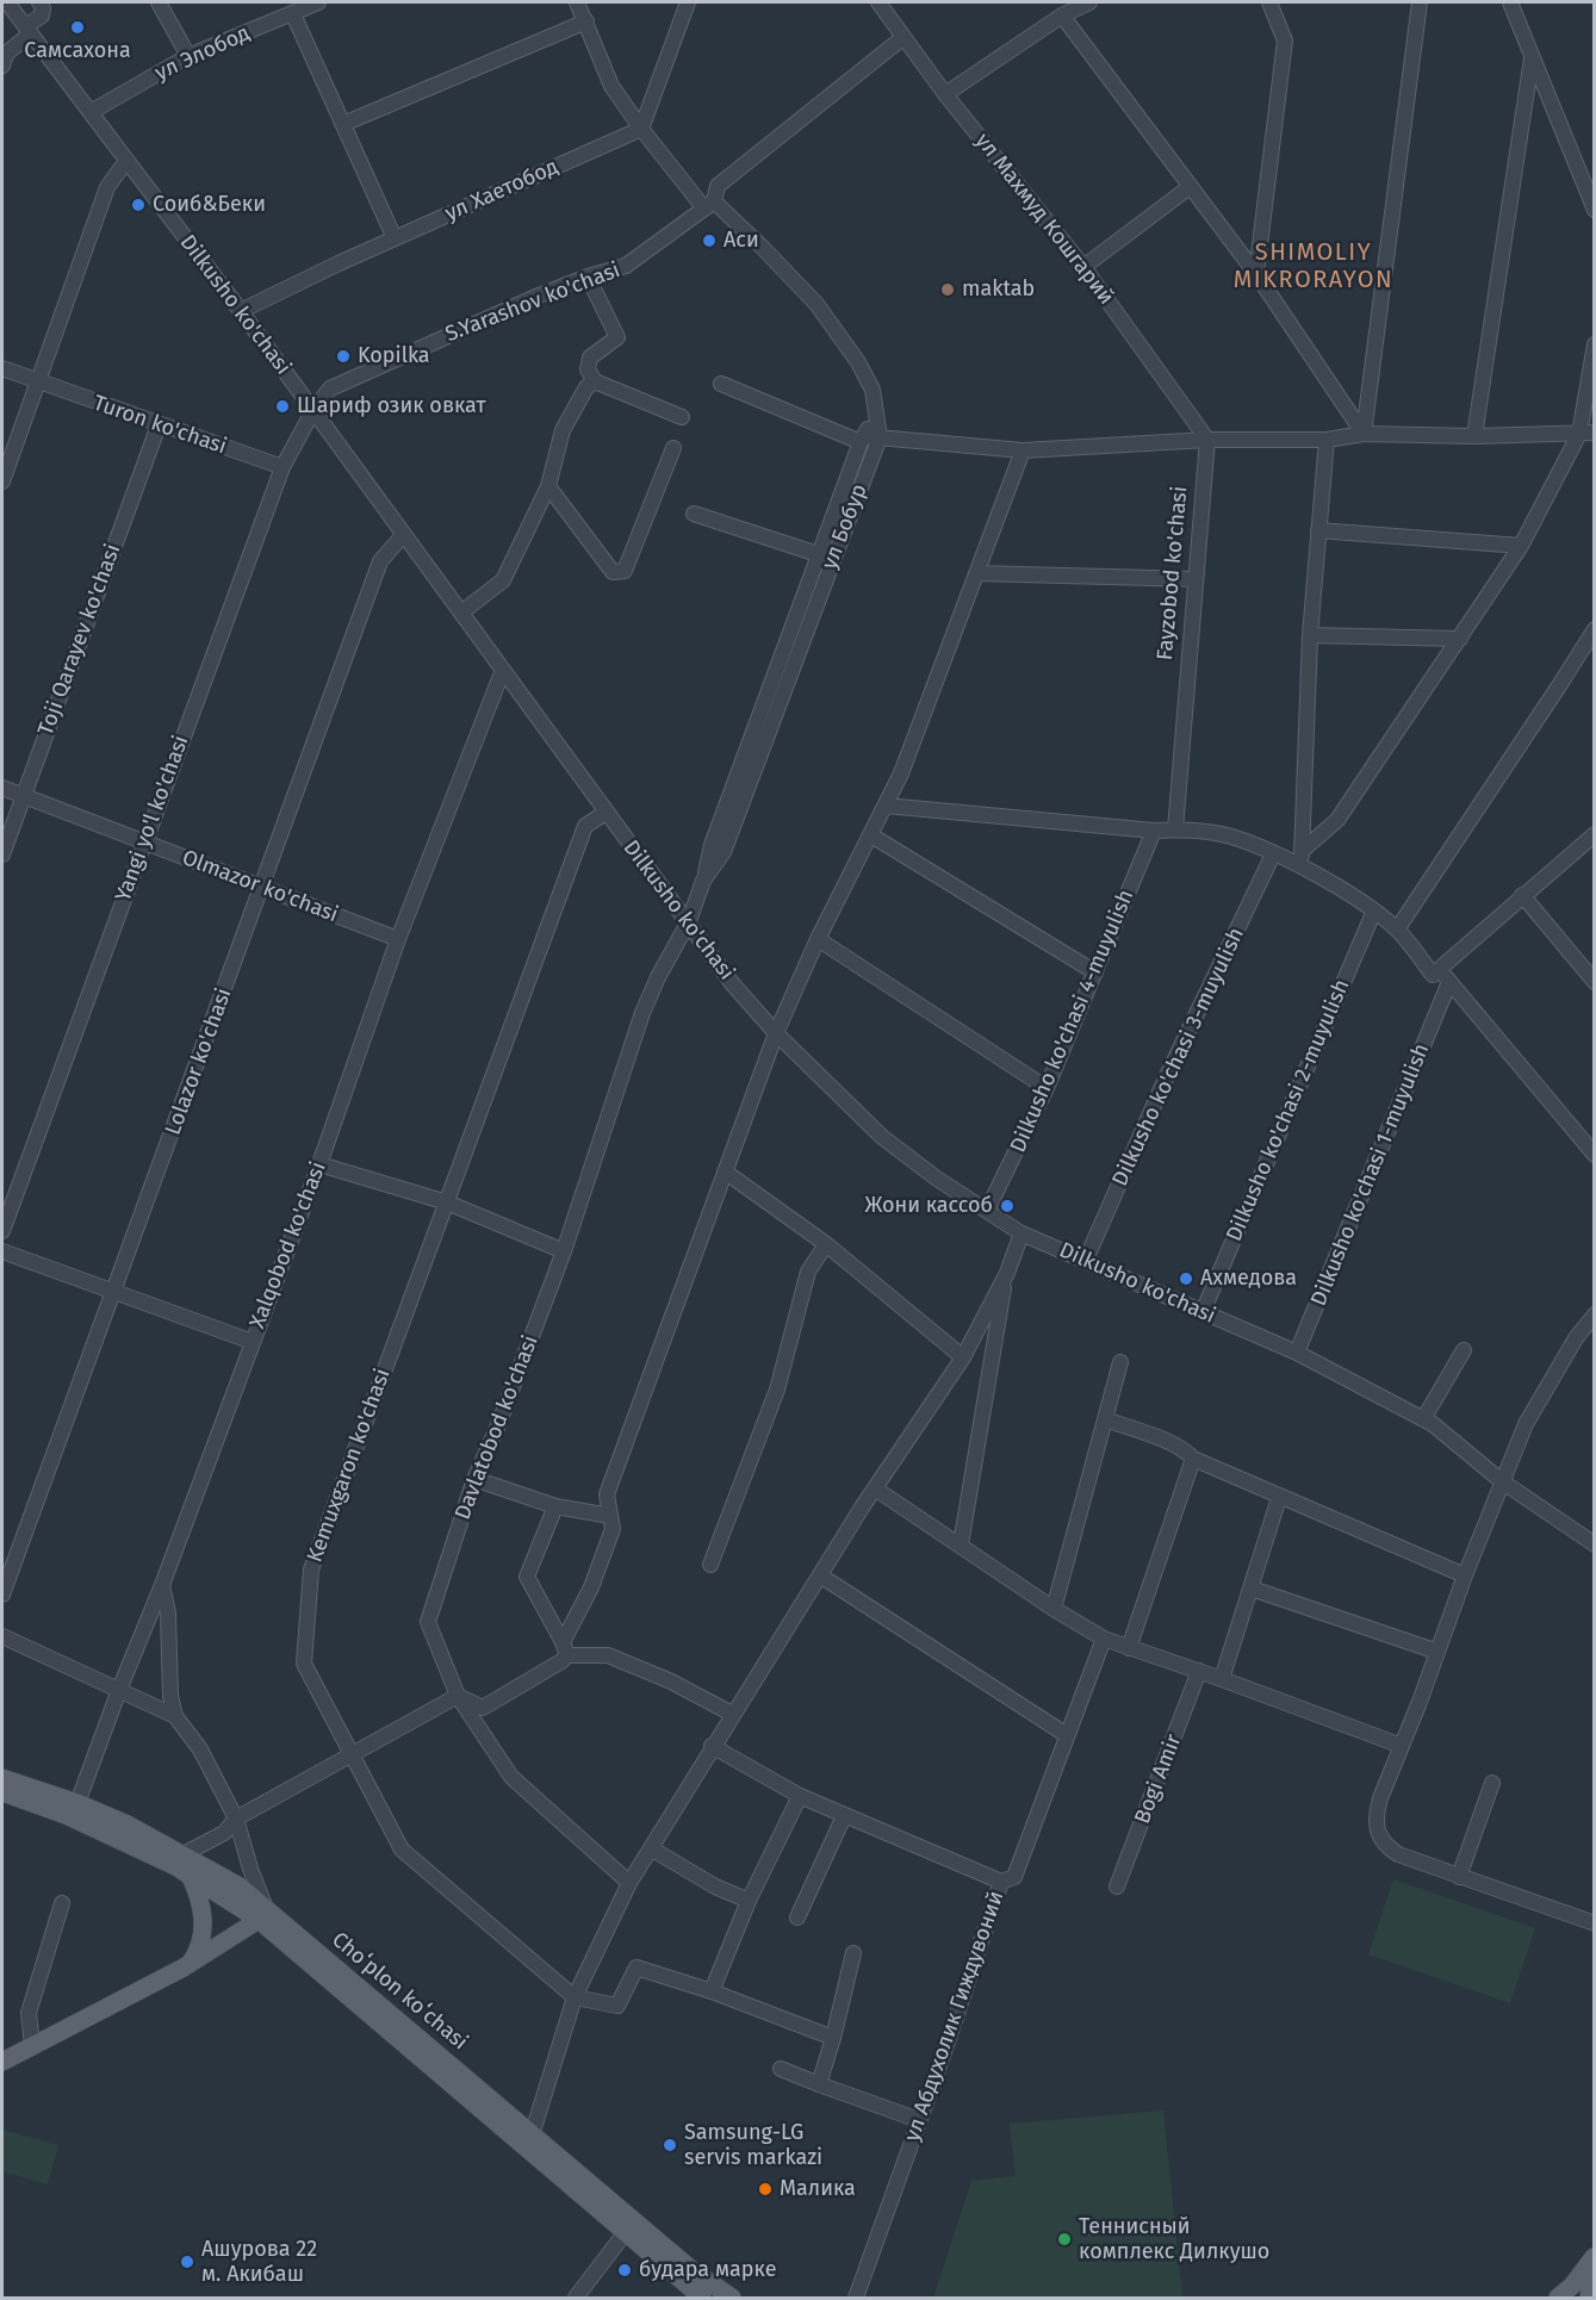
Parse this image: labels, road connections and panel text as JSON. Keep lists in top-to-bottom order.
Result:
{
  "streets": {
    "main road": ["Choʻplon koʻchasi"],
    "street": [
      "ул Элобод",
      "ул Хаетобод",
      "ул Махмуд Кошгарий",
      "S.Yarashov ko'chasi",
      "Dilkusho ko'chasi",
      "Turon ko'chasi",
      "ул Бобур",
      "Fayzobod ko'chasi",
      "Toji Qarayev ko'chasi",
      "Yangi yo'l ko'chasi",
      "Olmazor ko'chasi",
      "Dilkusho ko'chasi 4-muyulish",
      "Dilkusho ko'chasi 3-muyulish",
      "Lolazor ko'chasi",
      "Dilkusho ko'chasi 2-muyulish",
      "Dilkusho ko'chasi 1-muyulish",
      "Xalqobod ko'chasi",
      "Davlatobod ko'chasi",
      "Kemuxgaron ko'chasi",
      "ул Абдухолик Гиждувоний"
    ]
  },
  "crossings": [
    ["ул Элобод", "Dilkusho ko'chasi"],
    ["ул Хаетобод", "Dilkusho ko'chasi"],
    ["ул Махмуд Кошгарий", "S.Yarashov ko'chasi"],
    ["ул Махмуд Кошгарий", "Fayzobod ko'chasi"],
    ["S.Yarashov ko'chasi", "Dilkusho ko'chasi"],
    ["S.Yarashov ko'chasi", "Yangi yo'l ko'chasi"],
    ["Dilkusho ko'chasi", "ул Бобур"],
    ["Dilkusho ko'chasi", "Yangi yo'l ko'chasi"],
    ["Dilkusho ko'chasi", "Dilkusho ko'chasi 4-muyulish"],
    ["Dilkusho ko'chasi", "Dilkusho ko'chasi 3-muyulish"],
    ["Dilkusho ko'chasi", "Lolazor ko'chasi"],
    ["Dilkusho ko'chasi", "Dilkusho ko'chasi 2-muyulish"],
    ["Dilkusho ko'chasi", "Dilkusho ko'chasi 1-muyulish"],
    ["Dilkusho ko'chasi", "Xalqobod ko'chasi"],
    ["Dilkusho ko'chasi", "Davlatobod ko'chasi"],
    ["Dilkusho ko'chasi", "Kemuxgaron ko'chasi"],
    ["Turon ko'chasi", "Toji Qarayev ko'chasi"],
    ["Turon ko'chasi", "Yangi yo'l ko'chasi"],
    ["ул Бобур", "Davlatobod ko'chasi"],
    ["Toji Qarayev ko'chasi", "Olmazor ko'chasi"],
    ["Yangi yo'l ko'chasi", "Olmazor ko'chasi"],
    ["Olmazor ko'chasi", "Lolazor ko'chasi"],
    ["Olmazor ko'chasi", "Xalqobod ko'chasi"],
    ["Xalqobod ko'chasi", "Choʻplon koʻchasi"]
  ],
  "districts": ["SHIMOLIY MIKRORAYON"],
  "places": [
    "Самсахона",
    "Соиб&Беки",
    "Аси",
    "maktab",
    "Kopilka",
    "Шариф озик овкат",
    "Жони кассоб",
    "Ахмедова",
    "Samsung-LG servis markazi",
    "Малика",
    "Теннисный комплекс Дилкушо",
    "Ашурова 22 м. Акибаш",
    "будара марке"
  ]
}
